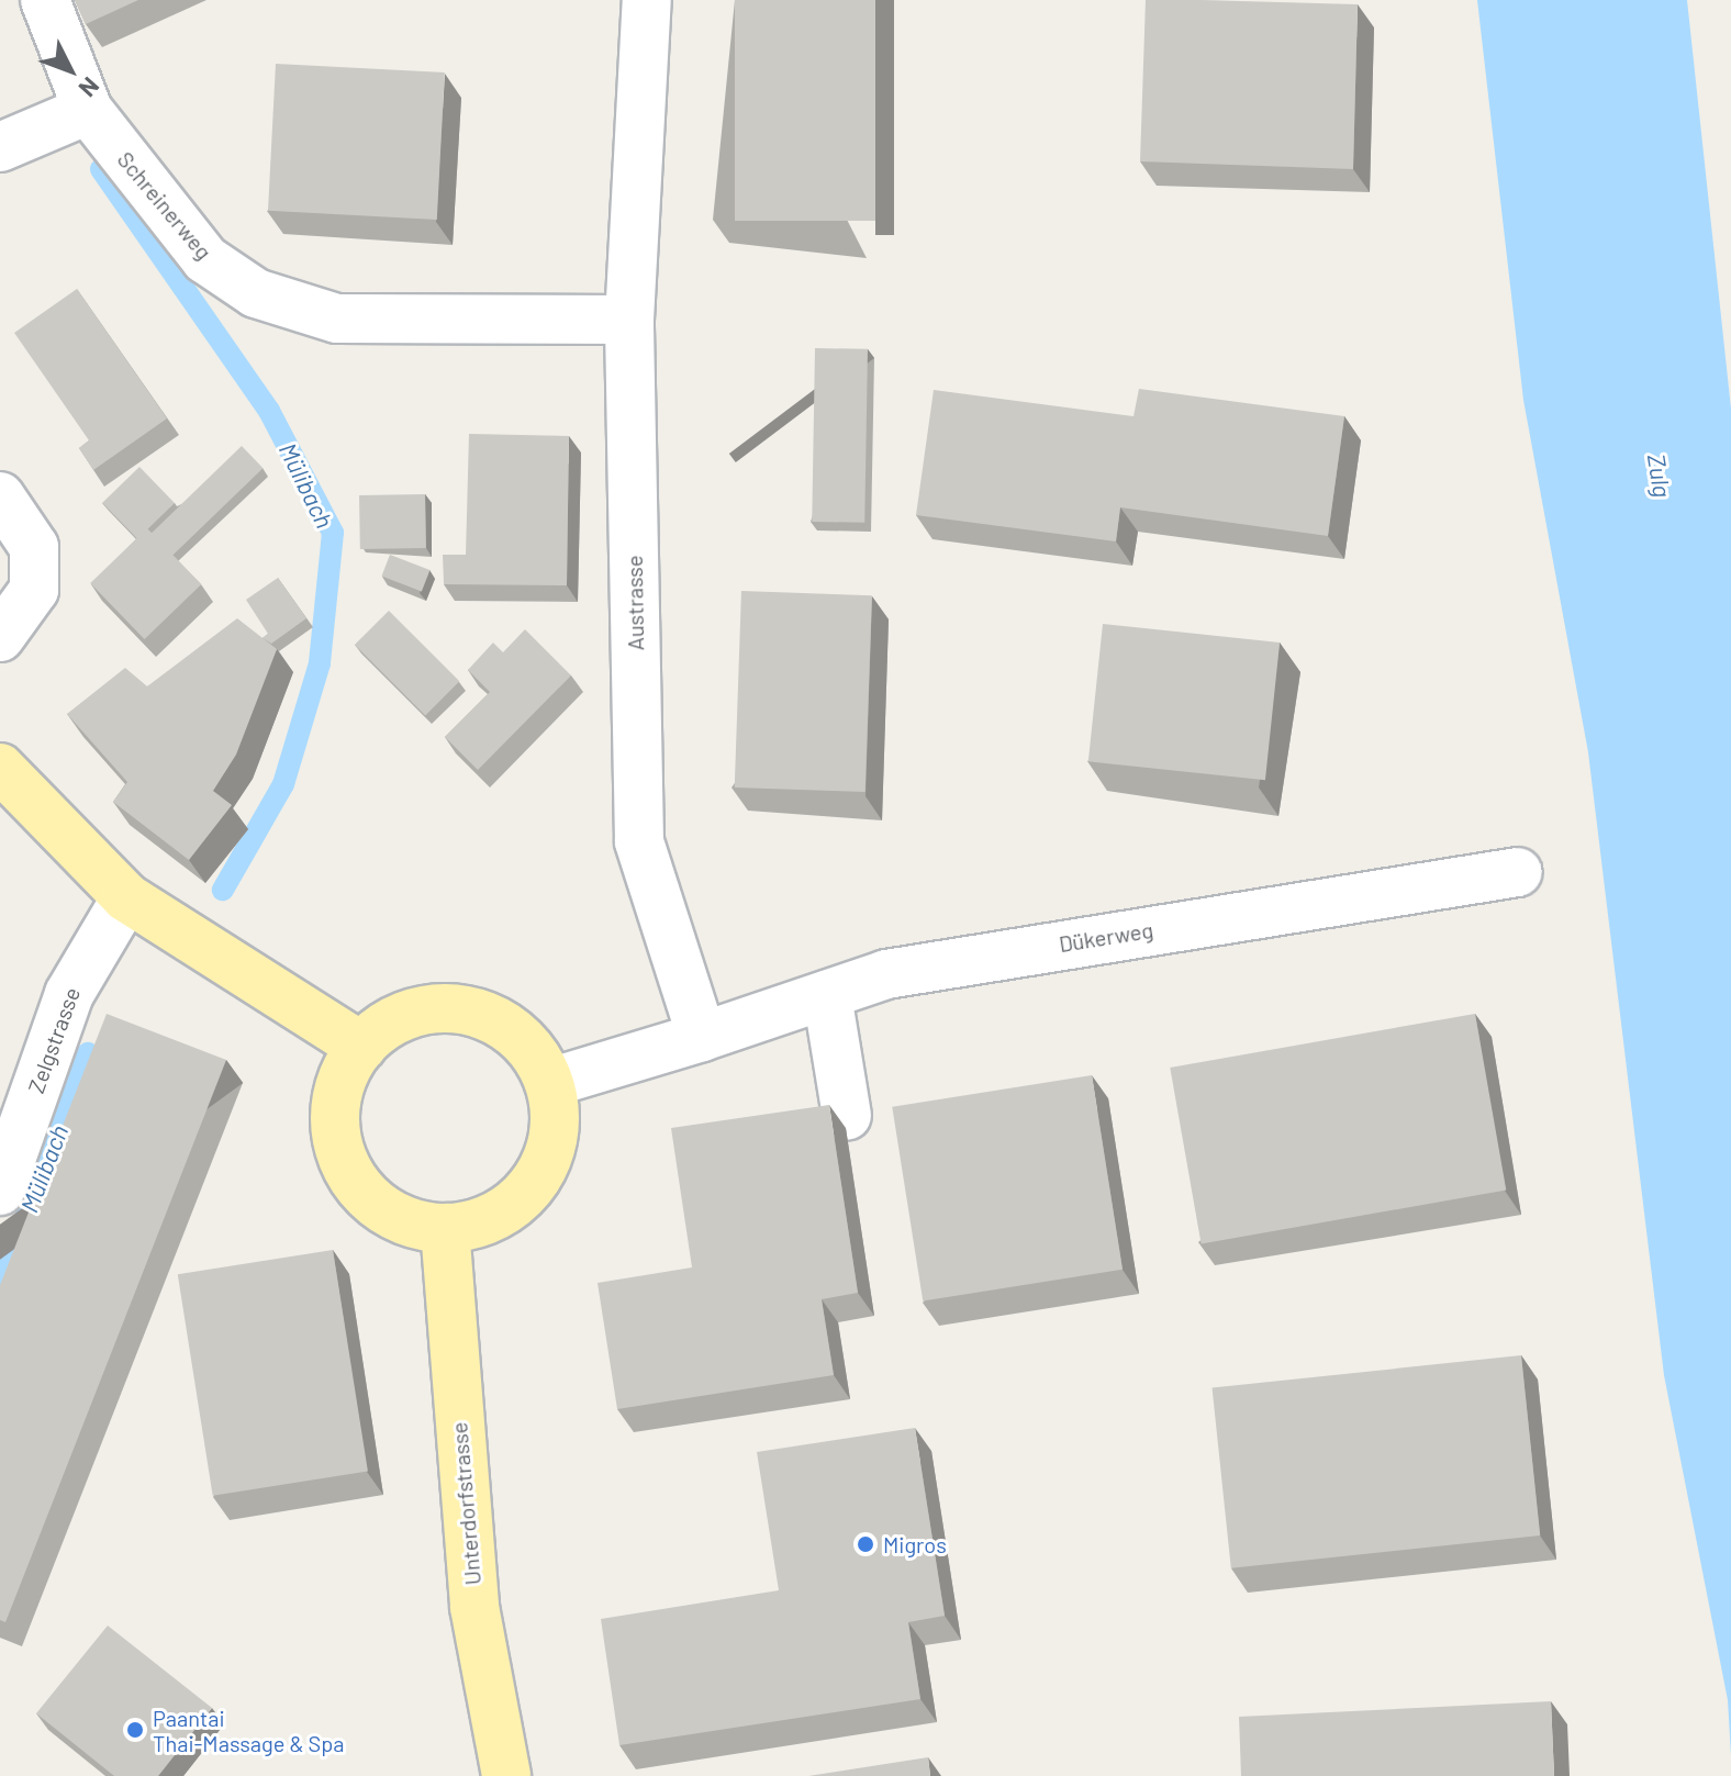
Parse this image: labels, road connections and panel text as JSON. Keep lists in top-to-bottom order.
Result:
{
  "streets": {
    "main road": ["Unterdorfstrasse"],
    "street": [
      "Schreinerweg",
      "Austrasse",
      "Dükerweg",
      "Zelgstrasse"
    ]
  },
  "crossings": [
    ["Schreinerweg", "Austrasse"],
    ["Austrasse", "Dükerweg"]
  ],
  "water": ["Zulg", "Mülibach"],
  "places": ["Migros", "Paantai Thai-Massage & Spa"],
  "north": "bottom right"
}
